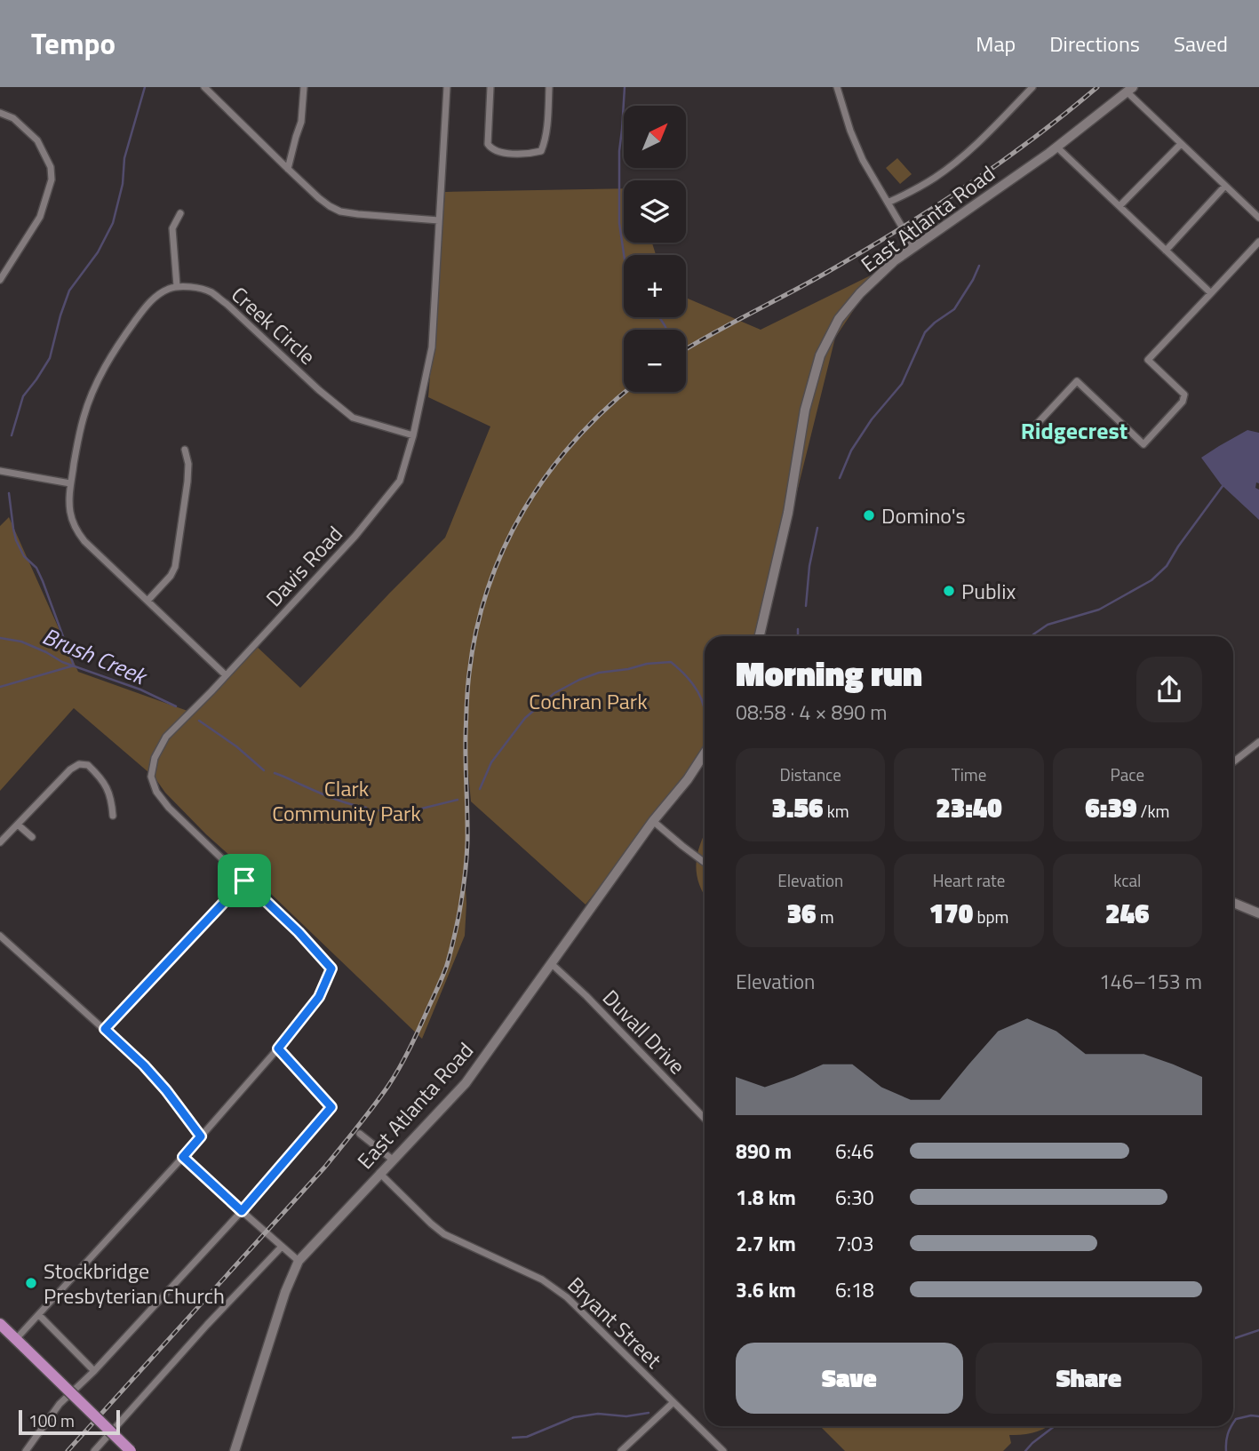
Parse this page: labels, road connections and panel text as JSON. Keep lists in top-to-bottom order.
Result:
{
  "streets": {
    "street": [
      "East Atlanta Road",
      "Creek Circle",
      "Davis Road",
      "Duvall Drive",
      "Bryant Street"
    ]
  },
  "crossings": [
    ["East Atlanta Road", "Duvall Drive"],
    ["East Atlanta Road", "Bryant Street"],
    ["Creek Circle", "Davis Road"]
  ],
  "districts": ["Ridgecrest"],
  "water": ["Brush Creek"],
  "parks": ["Cochran Park", "Clark Community Park"],
  "places": ["Domino's", "Publix", "Stockbridge Presbyterian Church"],
  "scale_bar": "100 m",
  "north": "top right",
  "page": {
    "header": "Tempo",
    "nav": ["Map", "Directions", "Saved"],
    "map_buttons": ["+", "−"],
    "heading": ["Morning run", "08:58 · 4 × 890 m"],
    "stats": [
      ["Distance", "3.56 km"],
      ["Time", "23:40"],
      ["Pace", "6:39 /km"],
      ["Elevation", "36 m"],
      ["Heart rate", "170 bpm"],
      ["kcal", "246"]
    ],
    "chart": ["Elevation", "146–153 m"],
    "list": [
      {
        "name": "890 m",
        "note": "6:46"
      },
      {
        "name": "1.8 km",
        "note": "6:30"
      },
      {
        "name": "2.7 km",
        "note": "7:03"
      },
      {
        "name": "3.6 km",
        "note": "6:18"
      }
    ],
    "buttons": ["Save", "Share"],
    "scale": "100 m"
  }
}
